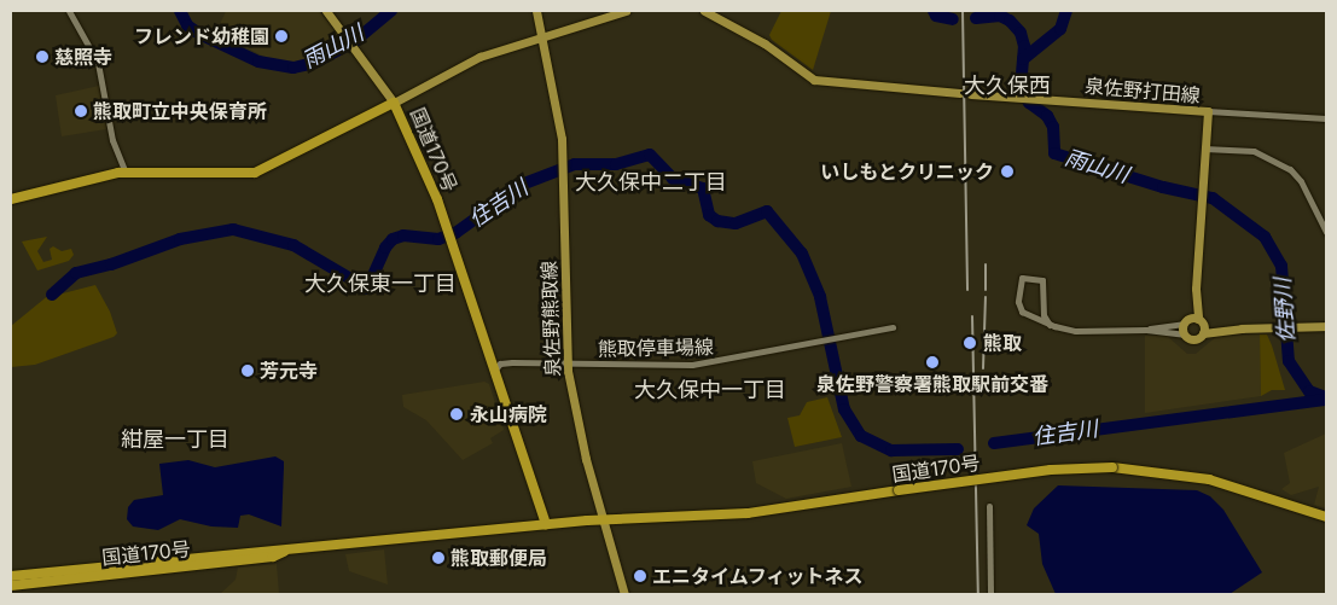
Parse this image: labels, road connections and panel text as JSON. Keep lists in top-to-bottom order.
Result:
{
  "streets": {
    "highway": ["国道170号"],
    "main road": ["泉佐野打田線", "泉佐野熊取線"],
    "street": ["熊取停車場線"]
  },
  "crossings": [
    ["国道170号", "泉佐野熊取線"],
    ["国道170号", "熊取停車場線"],
    ["泉佐野熊取線", "熊取停車場線"]
  ],
  "districts": [
    "大久保西",
    "大久保中二丁目",
    "大久保東一丁目",
    "大久保中一丁目",
    "紺屋一丁目"
  ],
  "water": ["雨山川", "住吉川", "佐野川"],
  "places": [
    "フレンド幼稚園",
    "慈照寺",
    "熊取町立中央保育所",
    "いしもとクリニック",
    "熊取",
    "泉佐野警察署熊取駅前交番",
    "芳元寺",
    "永山病院",
    "熊取郵便局",
    "エニタイムフィットネス"
  ]
}
